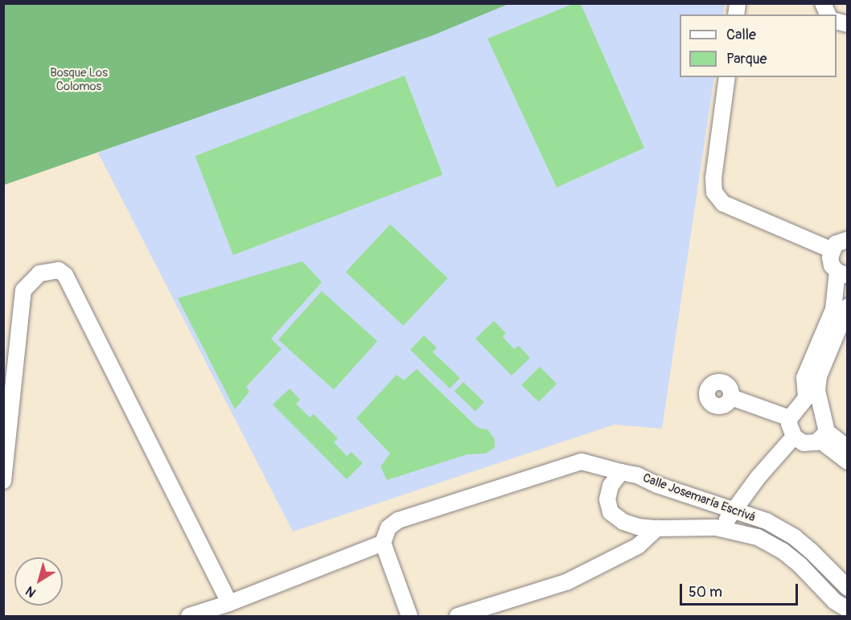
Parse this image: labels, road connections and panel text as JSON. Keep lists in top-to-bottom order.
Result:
{
  "streets": {
    "street": ["Calle Josemaría Escrivá"]
  },
  "parks": ["Bosque Los Colomos"],
  "legend": ["Calle", "Parque"],
  "scale_bar": "50 m",
  "north": "bottom left"
}
